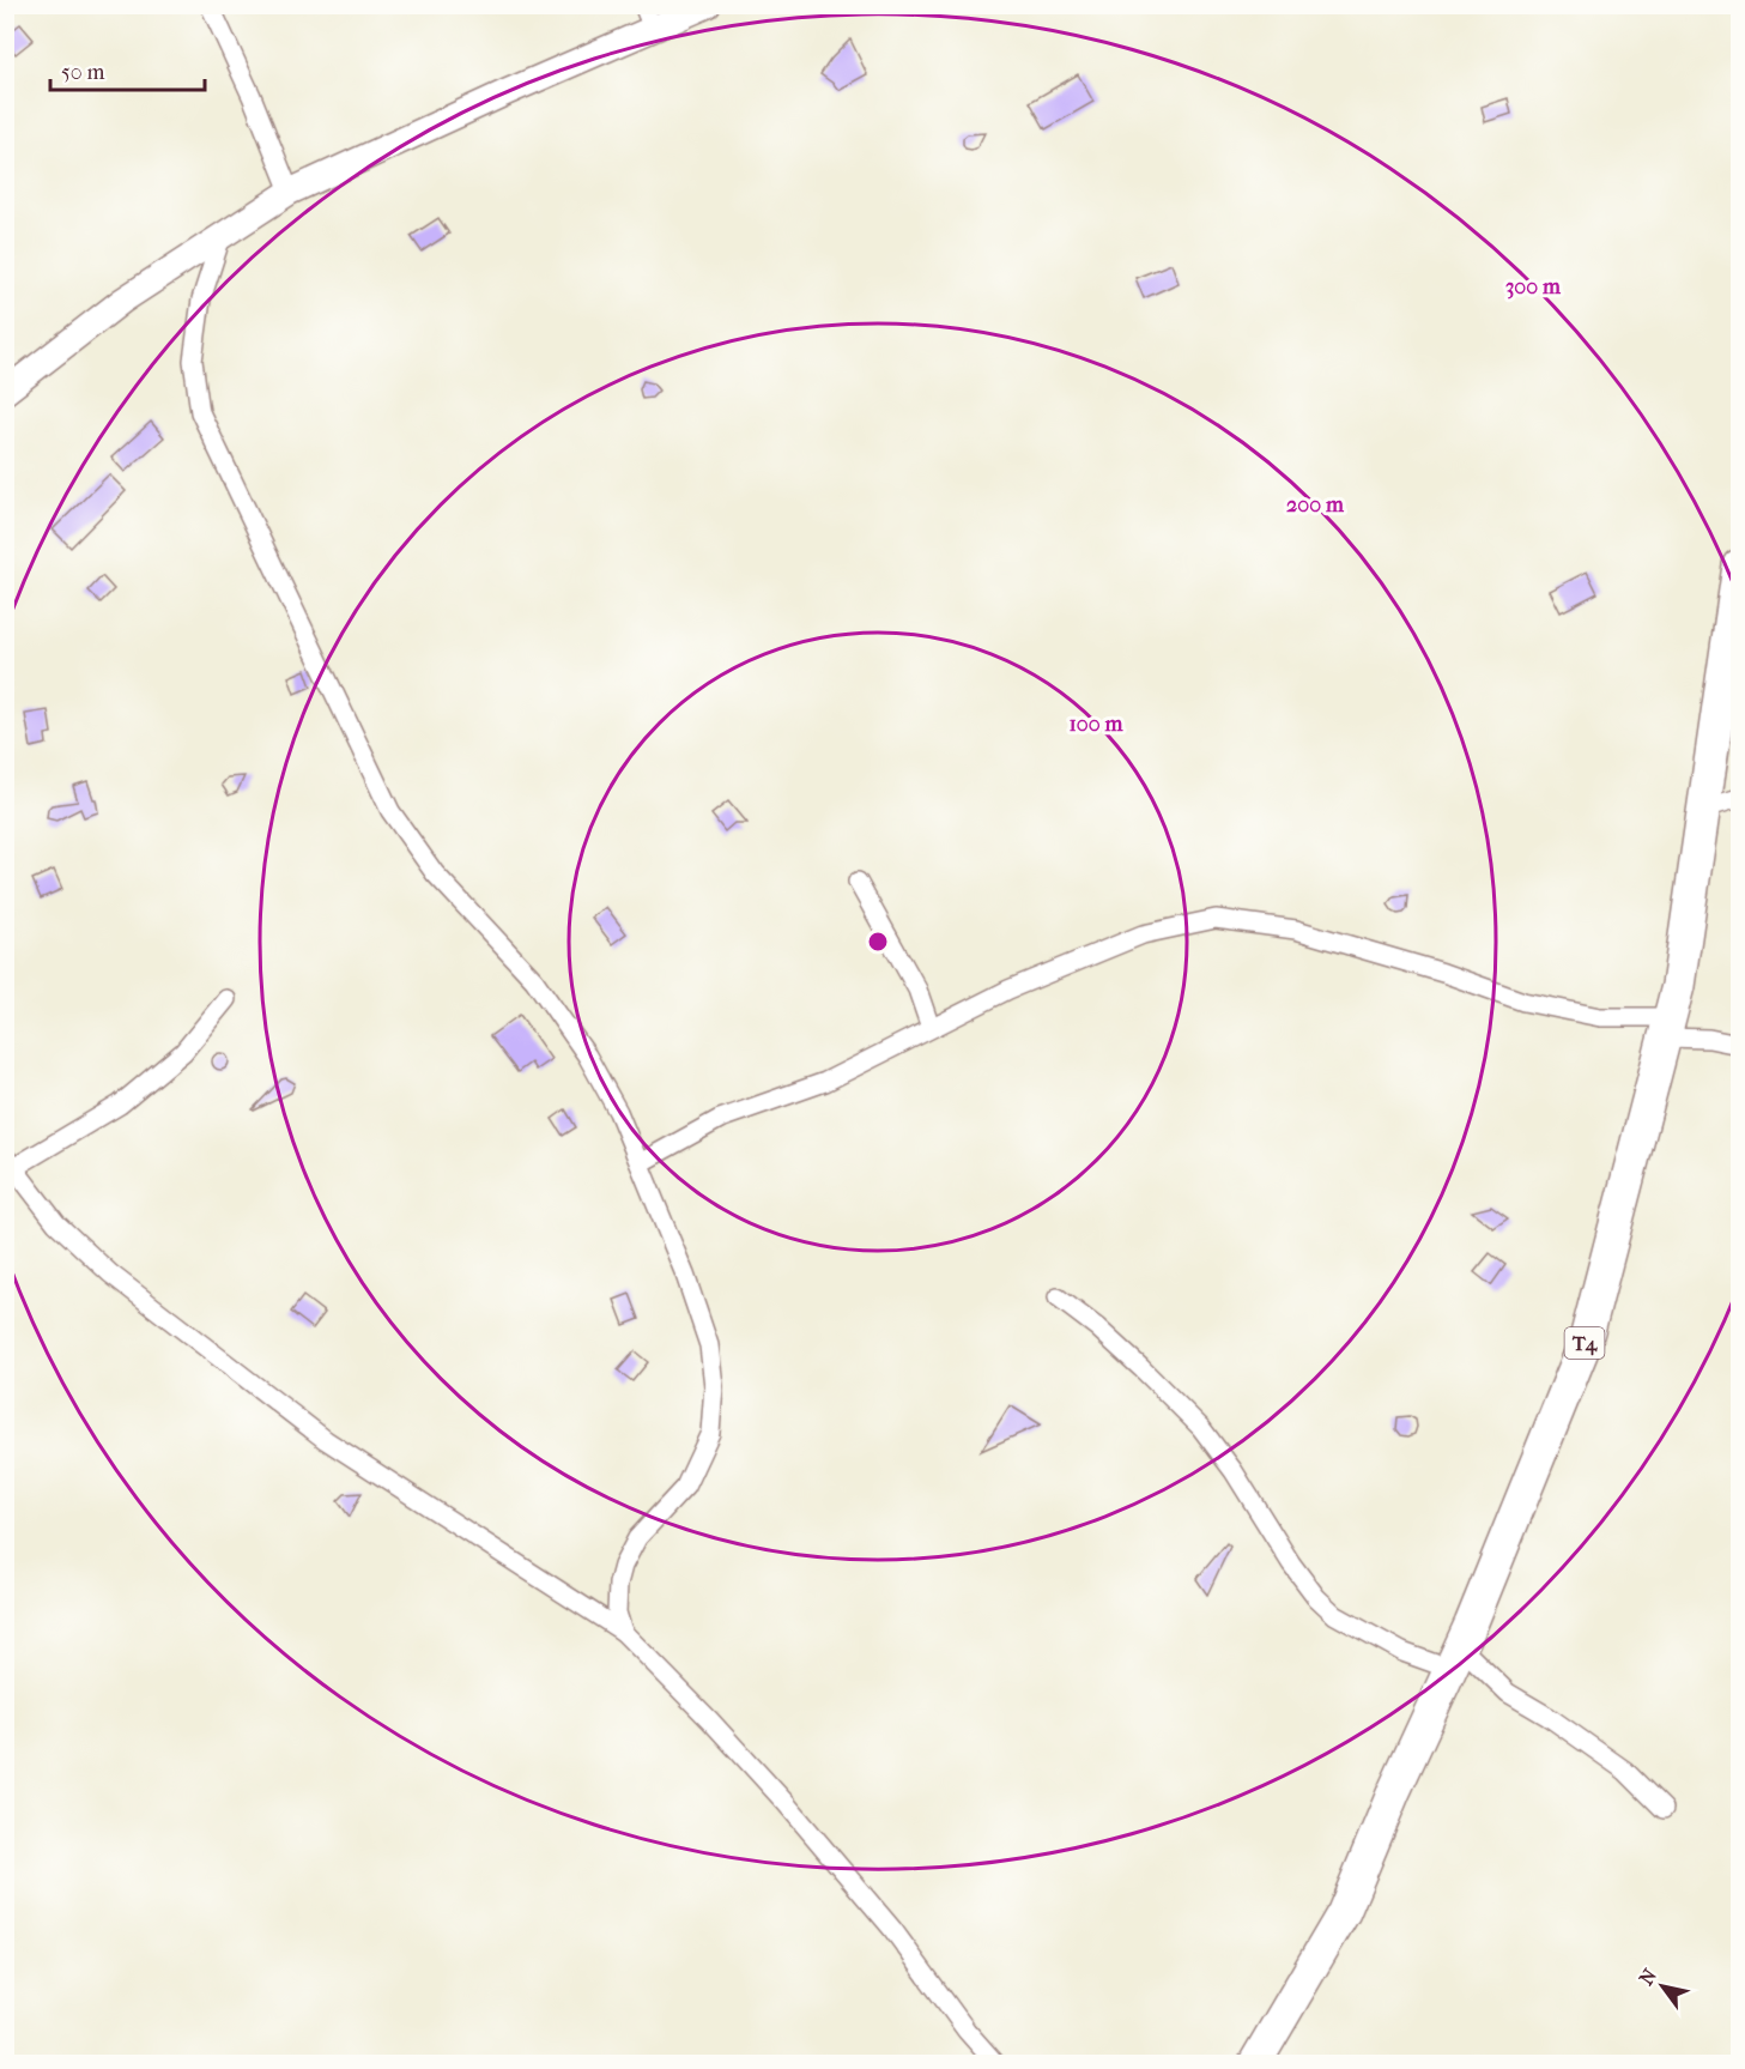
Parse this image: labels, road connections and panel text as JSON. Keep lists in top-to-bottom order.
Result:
{
  "streets": {
    "highway": ["T4"]
  },
  "scale_bar": "50 m",
  "north": "top left",
  "rings": ["300 m", "200 m", "100 m"]
}
